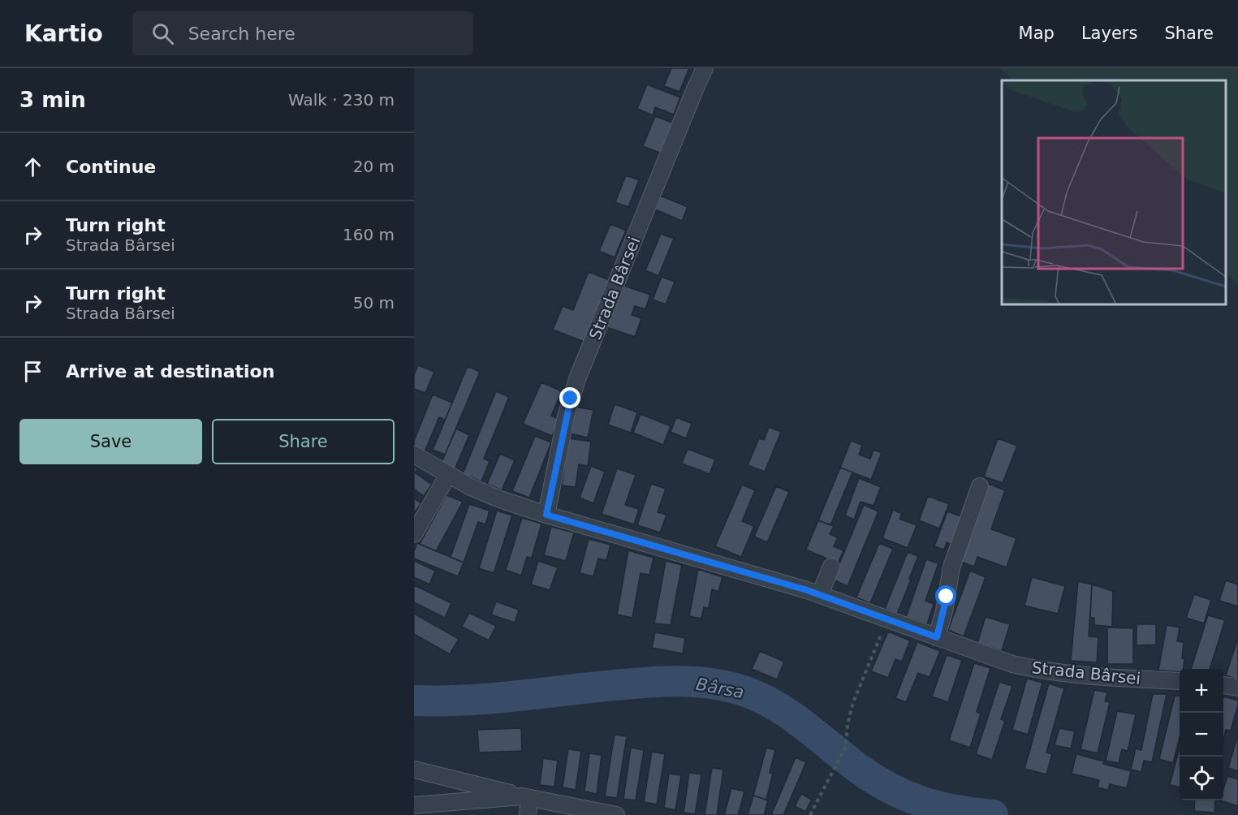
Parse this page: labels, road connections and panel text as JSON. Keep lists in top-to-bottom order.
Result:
{
  "streets": {
    "street": ["Strada Bârsei"]
  },
  "water": ["Bârsa"],
  "page": {
    "header": "Kartio",
    "search": "Search here",
    "nav": ["Map", "Layers", "Share"],
    "heading": ["3 min", "Walk · 230 m"],
    "list": [
      ["Continue", "20 m"],
      ["Turn right", "Strada Bârsei", "160 m"],
      ["Turn right", "Strada Bârsei", "50 m"],
      "Arrive at destination"
    ],
    "buttons": ["Save", "Share"],
    "map_buttons": ["+", "−"]
  }
}
